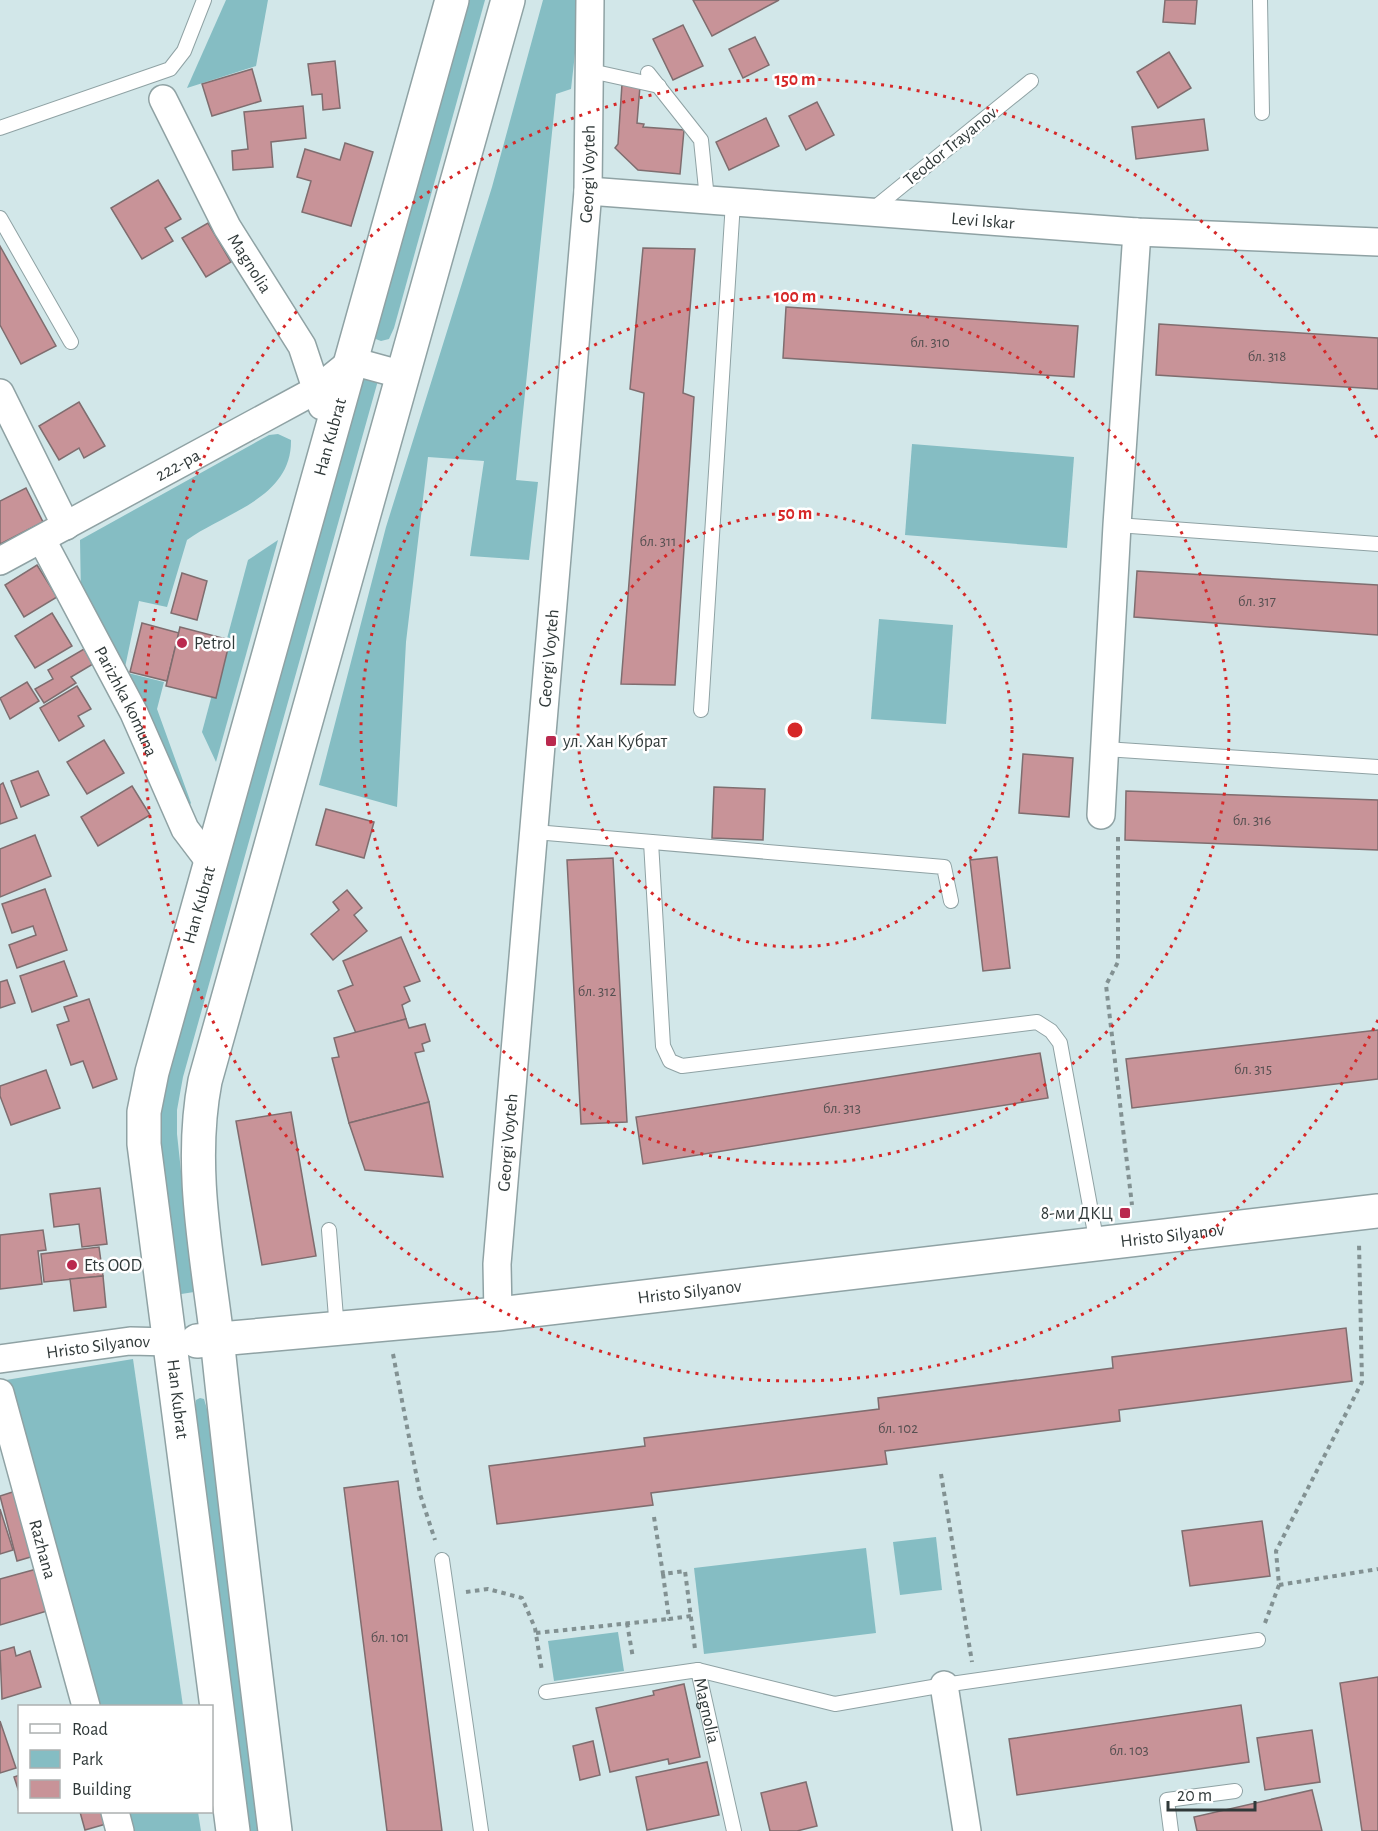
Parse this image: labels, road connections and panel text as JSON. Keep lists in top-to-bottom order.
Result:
{
  "streets": {
    "street": [
      "Georgi Voyteh",
      "Levi Iskar",
      "Magnolia",
      "Han Kubrat",
      "222-ра",
      "Parizhka komuna",
      "Hristo Silyanov",
      "Razhana"
    ],
    "lane": ["Teodor Trayanov"]
  },
  "crossings": [
    ["Teodor Trayanov", "Levi Iskar"],
    ["Georgi Voyteh", "Levi Iskar"],
    ["Georgi Voyteh", "Hristo Silyanov"],
    ["Magnolia", "Han Kubrat"],
    ["Magnolia", "222-ра"],
    ["Han Kubrat", "222-ра"],
    ["Han Kubrat", "Parizhka komuna"],
    ["Han Kubrat", "Hristo Silyanov"],
    ["222-ра", "Parizhka komuna"]
  ],
  "places": {
    "other": ["Petrol", "Ets OOD"],
    "transit": ["ул. Хан Кубрат", "8-ми ДКЦ"]
  },
  "house_numbers": [
    "бл. 310",
    "бл. 318",
    "бл. 311",
    "бл. 317",
    "бл. 316",
    "бл. 312",
    "бл. 315",
    "бл. 313",
    "бл. 102",
    "бл. 101",
    "бл. 103"
  ],
  "legend": ["Road", "Park", "Building"],
  "scale_bar": "20 m",
  "rings": ["150 m", "100 m", "50 m"]
}
